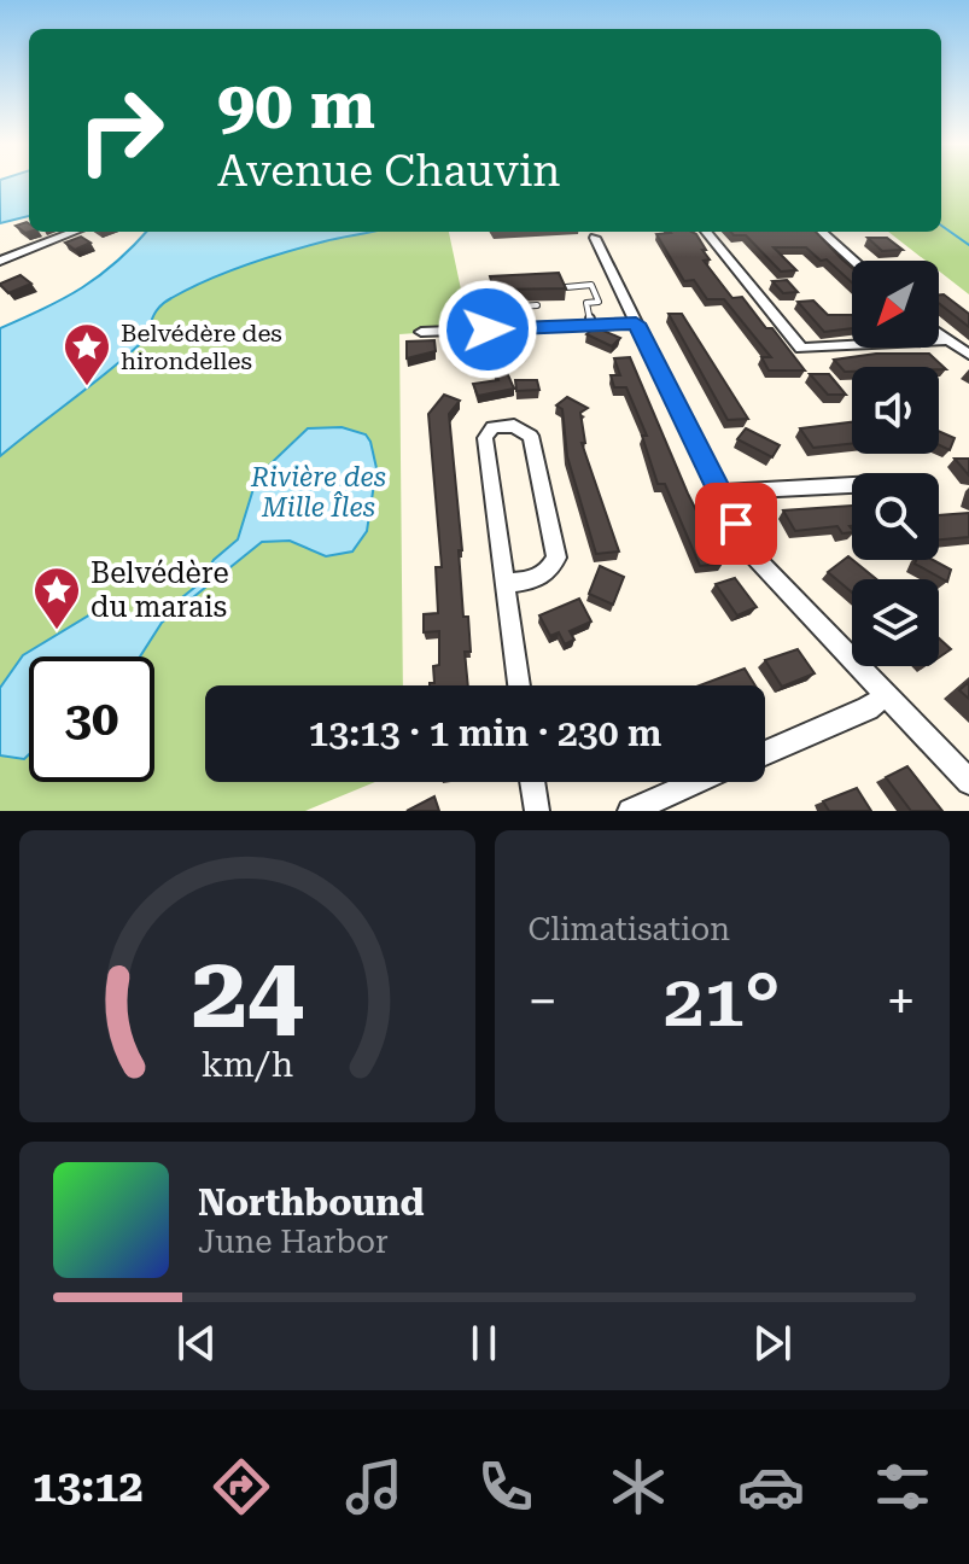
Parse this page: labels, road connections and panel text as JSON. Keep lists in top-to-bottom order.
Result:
{
  "water": ["Rivière des Mille Îles"],
  "places": {
    "place": ["Belvédère des hirondelles", "Belvédère du marais"]
  },
  "north": "bottom left",
  "page": {
    "turn": ["90 m", "Avenue Chauvin"],
    "limit": "30",
    "trip": "13:13 · 1 min · 230 m",
    "tile": "Climatisation",
    "heat": ["−", "21°", "+"],
    "song": ["Northbound", "June Harbor"],
    "tabs": "13:12",
    "gauge": ["24", "km/h"]
  }
}
